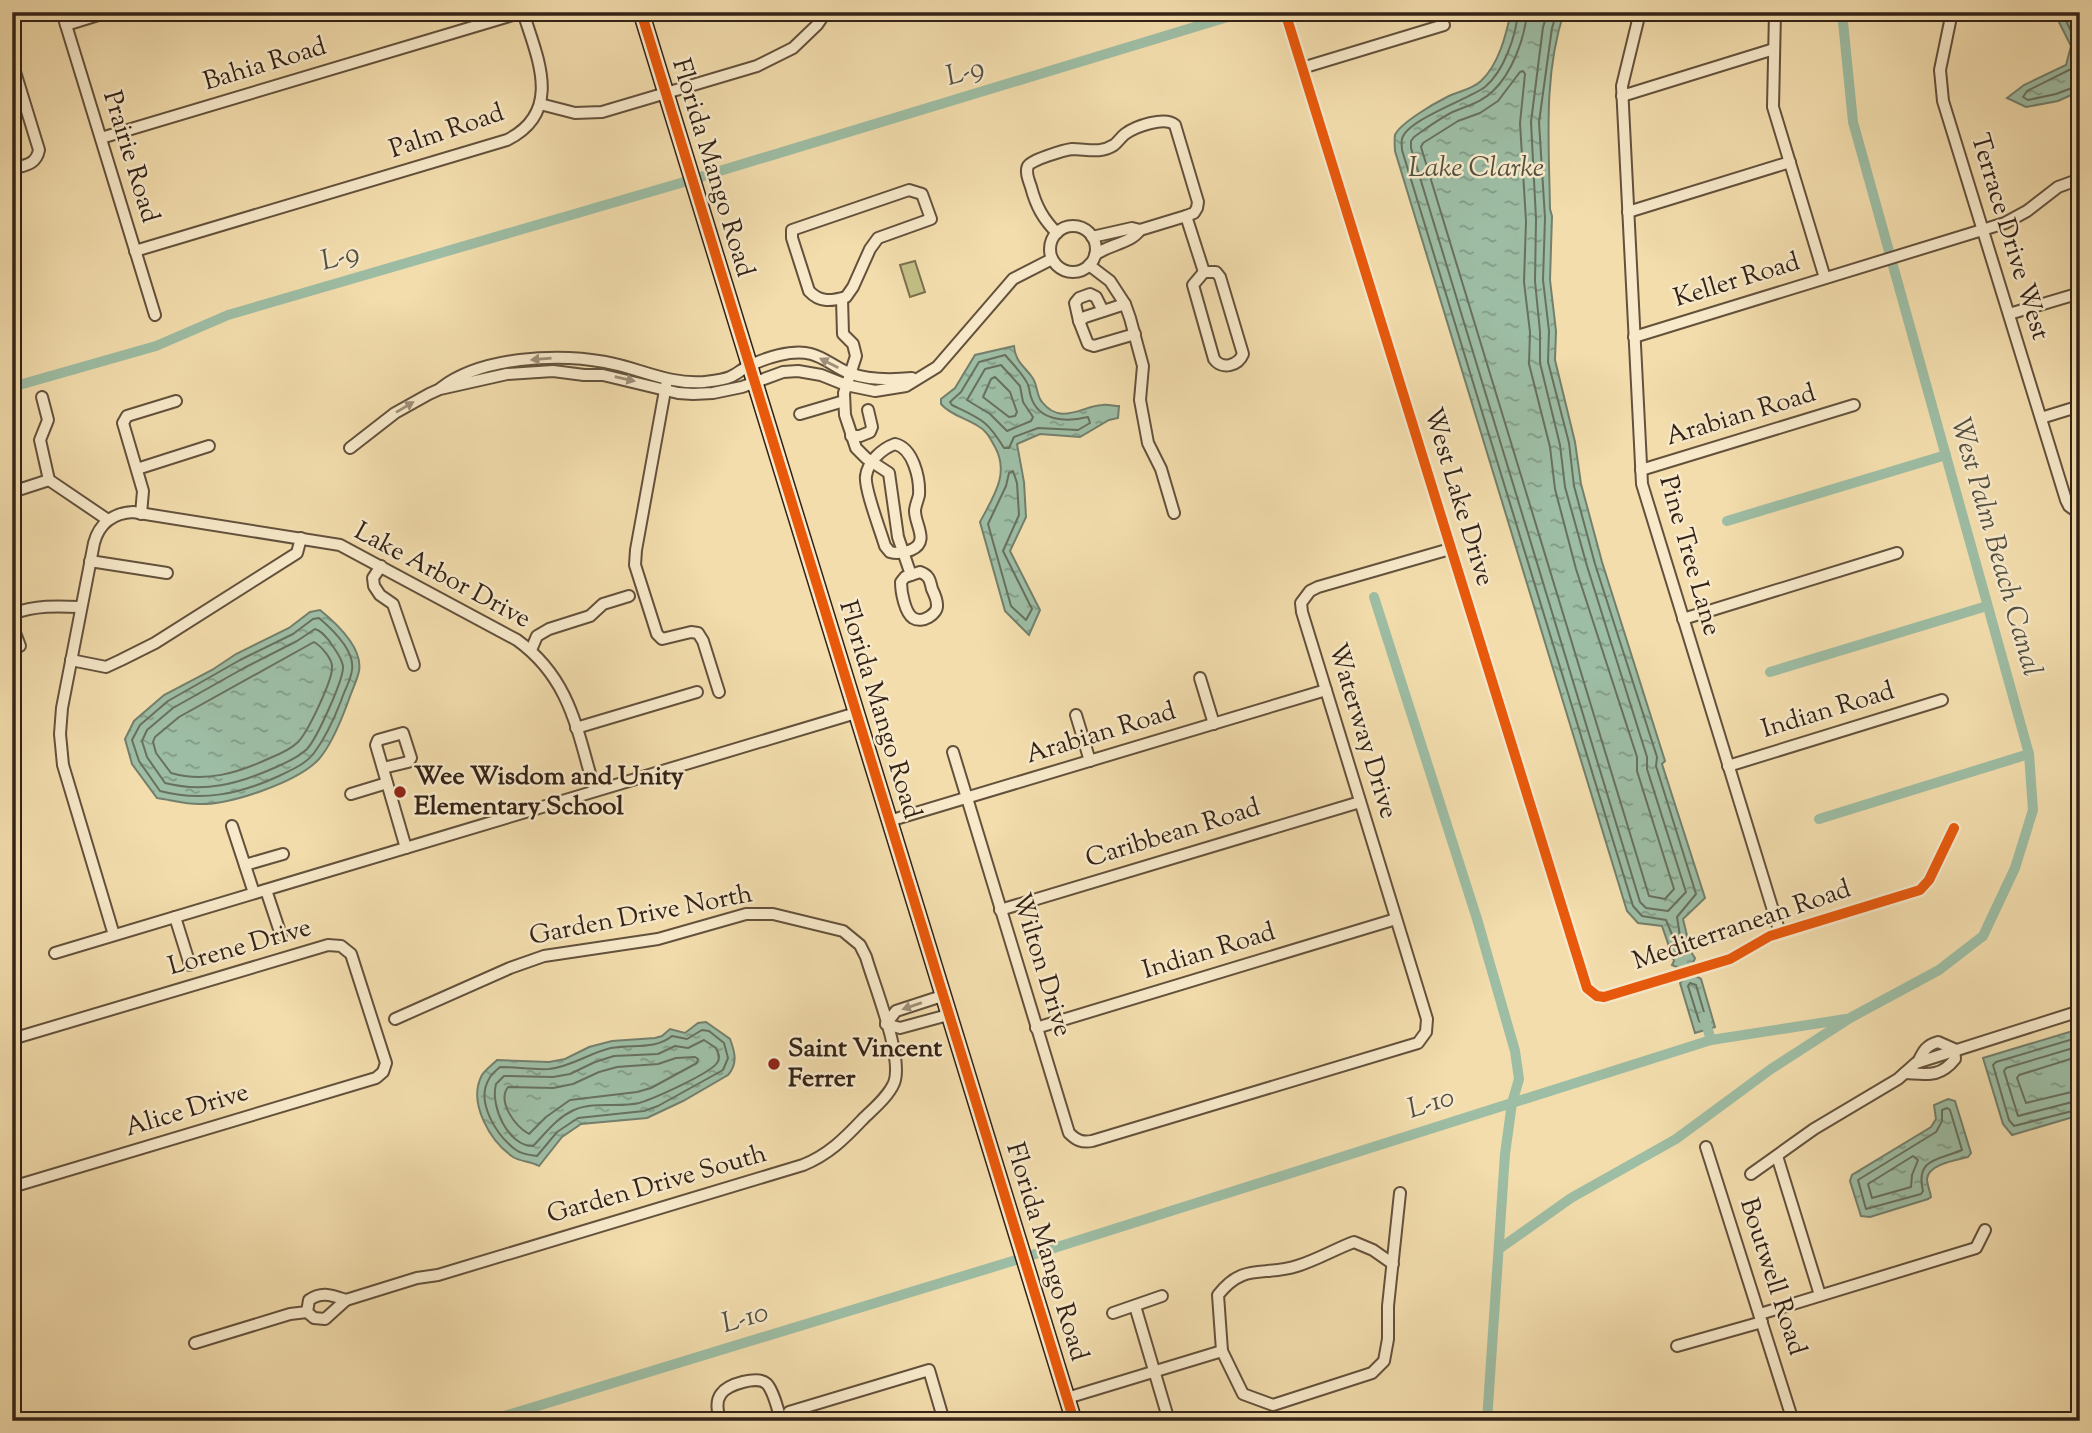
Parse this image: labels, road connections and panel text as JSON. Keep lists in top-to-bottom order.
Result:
{
  "streets": {
    "street": [
      "Bahia Road",
      "Palm Road",
      "Prairie Road",
      "Florida Mango Road",
      "Terrace Drive West",
      "Keller Road",
      "Arabian Road",
      "West Lake Drive",
      "Pine Tree Lane",
      "Lake Arbor Drive",
      "Indian Road",
      "Waterway Drive",
      "Caribbean Road",
      "Garden Drive North",
      "Mediterranean Road",
      "Lorene Drive",
      "Wilton Drive",
      "Alice Drive",
      "Garden Drive South",
      "Boutwell Road"
    ]
  },
  "crossings": [
    ["Bahia Road", "Prairie Road"],
    ["Palm Road", "Prairie Road"],
    ["Palm Road", "Florida Mango Road"],
    ["Florida Mango Road", "Arabian Road"],
    ["Terrace Drive West", "Keller Road"],
    ["Keller Road", "Pine Tree Lane"],
    ["Arabian Road", "Pine Tree Lane"],
    ["Arabian Road", "Waterway Drive"],
    ["Arabian Road", "Wilton Drive"],
    ["West Lake Drive", "Waterway Drive"],
    ["West Lake Drive", "Mediterranean Road"],
    ["Pine Tree Lane", "Indian Road"],
    ["Pine Tree Lane", "Mediterranean Road"],
    ["Indian Road", "Waterway Drive"],
    ["Indian Road", "Wilton Drive"],
    ["Waterway Drive", "Caribbean Road"],
    ["Waterway Drive", "Wilton Drive"],
    ["Caribbean Road", "Wilton Drive"],
    ["Garden Drive North", "Garden Drive South"],
    ["Lorene Drive", "Alice Drive"]
  ],
  "water": [
    "L-9",
    "Lake Clarke",
    "West Palm Beach Canal",
    "L-10"
  ],
  "places": ["Wee Wisdom and Unity Elementary School", "Saint Vincent Ferrer"]
}
